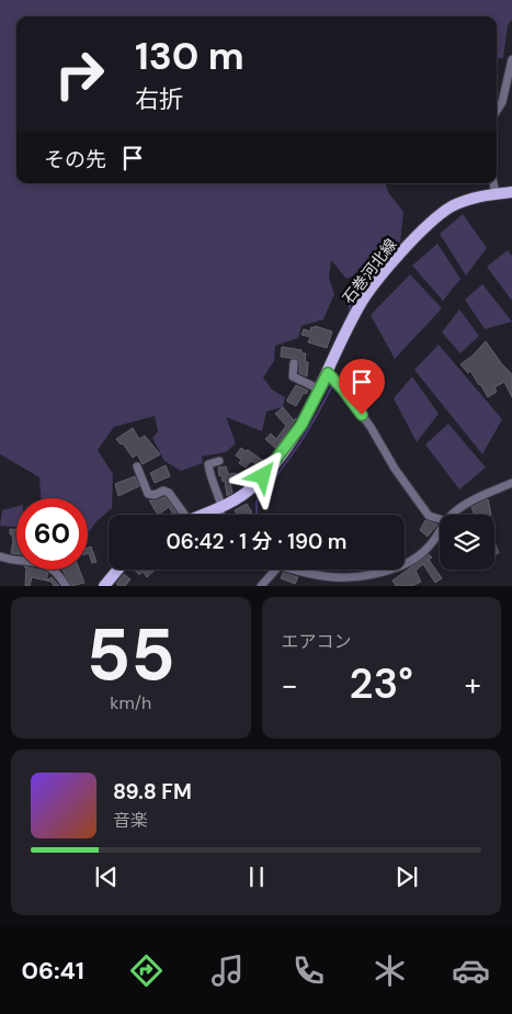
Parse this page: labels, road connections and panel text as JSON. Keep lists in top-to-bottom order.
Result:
{
  "streets": {
    "main road": ["石巻河北線"]
  },
  "page": {
    "turn": ["130 m", "右折"],
    "then": "その先",
    "limit": "60",
    "trip": "06:42 · 1 分 · 190 m",
    "tile": [
      ["55", "km/h"],
      "エアコン"
    ],
    "heat": ["−", "23°", "+"],
    "song": ["89.8 FM", "音楽"],
    "tabs": "06:41"
  }
}
